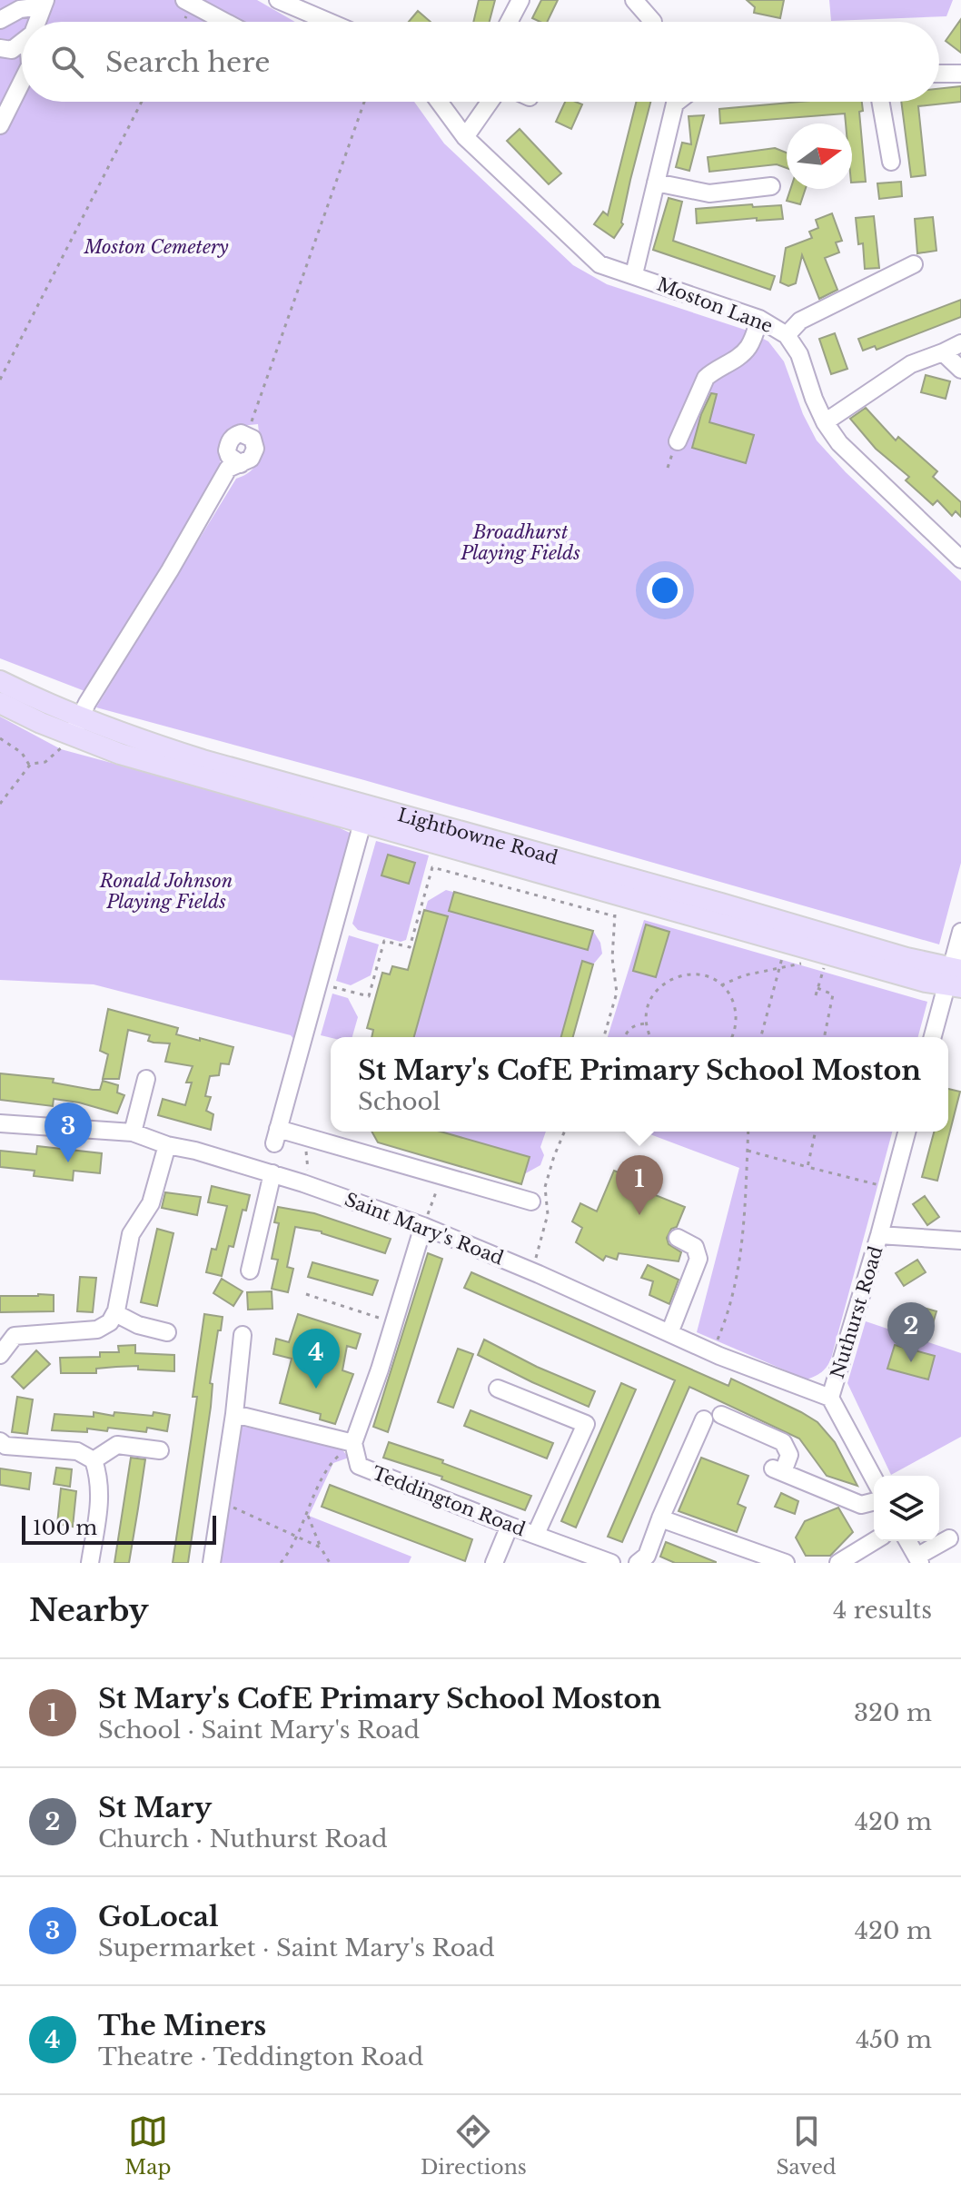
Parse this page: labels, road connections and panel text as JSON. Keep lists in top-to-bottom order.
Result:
{
  "streets": {
    "main road": ["Lightbowne Road"],
    "street": [
      "Moston Lane",
      "Saint Mary's Road",
      "Nuthurst Road",
      "Teddington Road"
    ]
  },
  "crossings": [
    ["Saint Mary's Road", "Nuthurst Road"]
  ],
  "parks": ["Moston Cemetery", "Broadhurst Playing Fields", "Ronald Johnson Playing Fields"],
  "scale_bar": "100 m",
  "north": "right",
  "page": {
    "search": "Search here",
    "popup": ["St Mary's CofE Primary School Moston", "School"],
    "pins": [
      "3",
      "1",
      "2",
      "4"
    ],
    "scale": "100 m",
    "heading": ["Nearby", "4 results"],
    "list": [
      {
        "mark": "1",
        "name": "St Mary's CofE Primary School Moston",
        "note": "School · Saint Mary's Road",
        "value": "320 m"
      },
      {
        "mark": "2",
        "name": "St Mary",
        "note": "Church · Nuthurst Road",
        "value": "420 m"
      },
      {
        "mark": "3",
        "name": "GoLocal",
        "note": "Supermarket · Saint Mary's Road",
        "value": "420 m"
      },
      {
        "mark": "4",
        "name": "The Miners",
        "note": "Theatre · Teddington Road",
        "value": "450 m"
      }
    ],
    "nav": ["Map", "Directions", "Saved"]
  }
}
